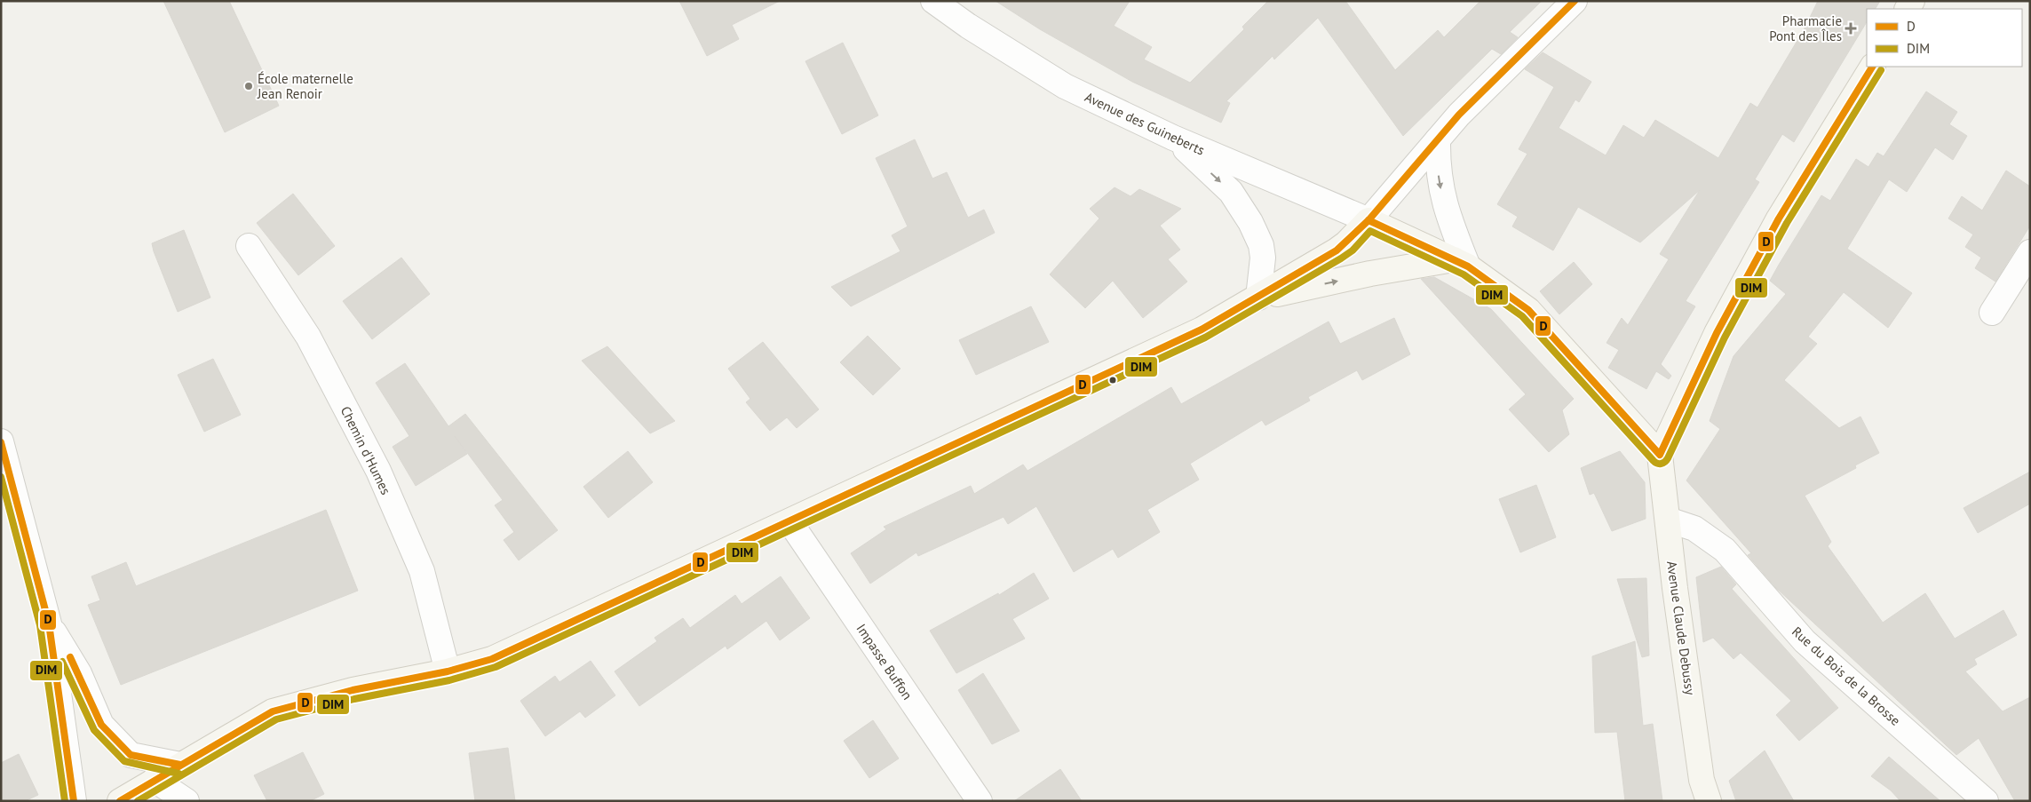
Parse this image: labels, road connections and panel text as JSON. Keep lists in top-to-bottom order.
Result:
{
  "streets": {
    "main road": ["Avenue Claude Debussy"],
    "street": [
      "Avenue des Guineberts",
      "Chemin d'Humes",
      "Impasse Buffon",
      "Rue du Bois de la Brosse"
    ]
  },
  "crossings": [
    ["Avenue Claude Debussy", "Rue du Bois de la Brosse"]
  ],
  "places": {
    "health": ["Pharmacie Pont des Îles"],
    "other": ["École maternelle Jean Renoir"]
  },
  "lines": ["transit line D", "transit line DIM"],
  "legend": ["D", "DIM"]
}
